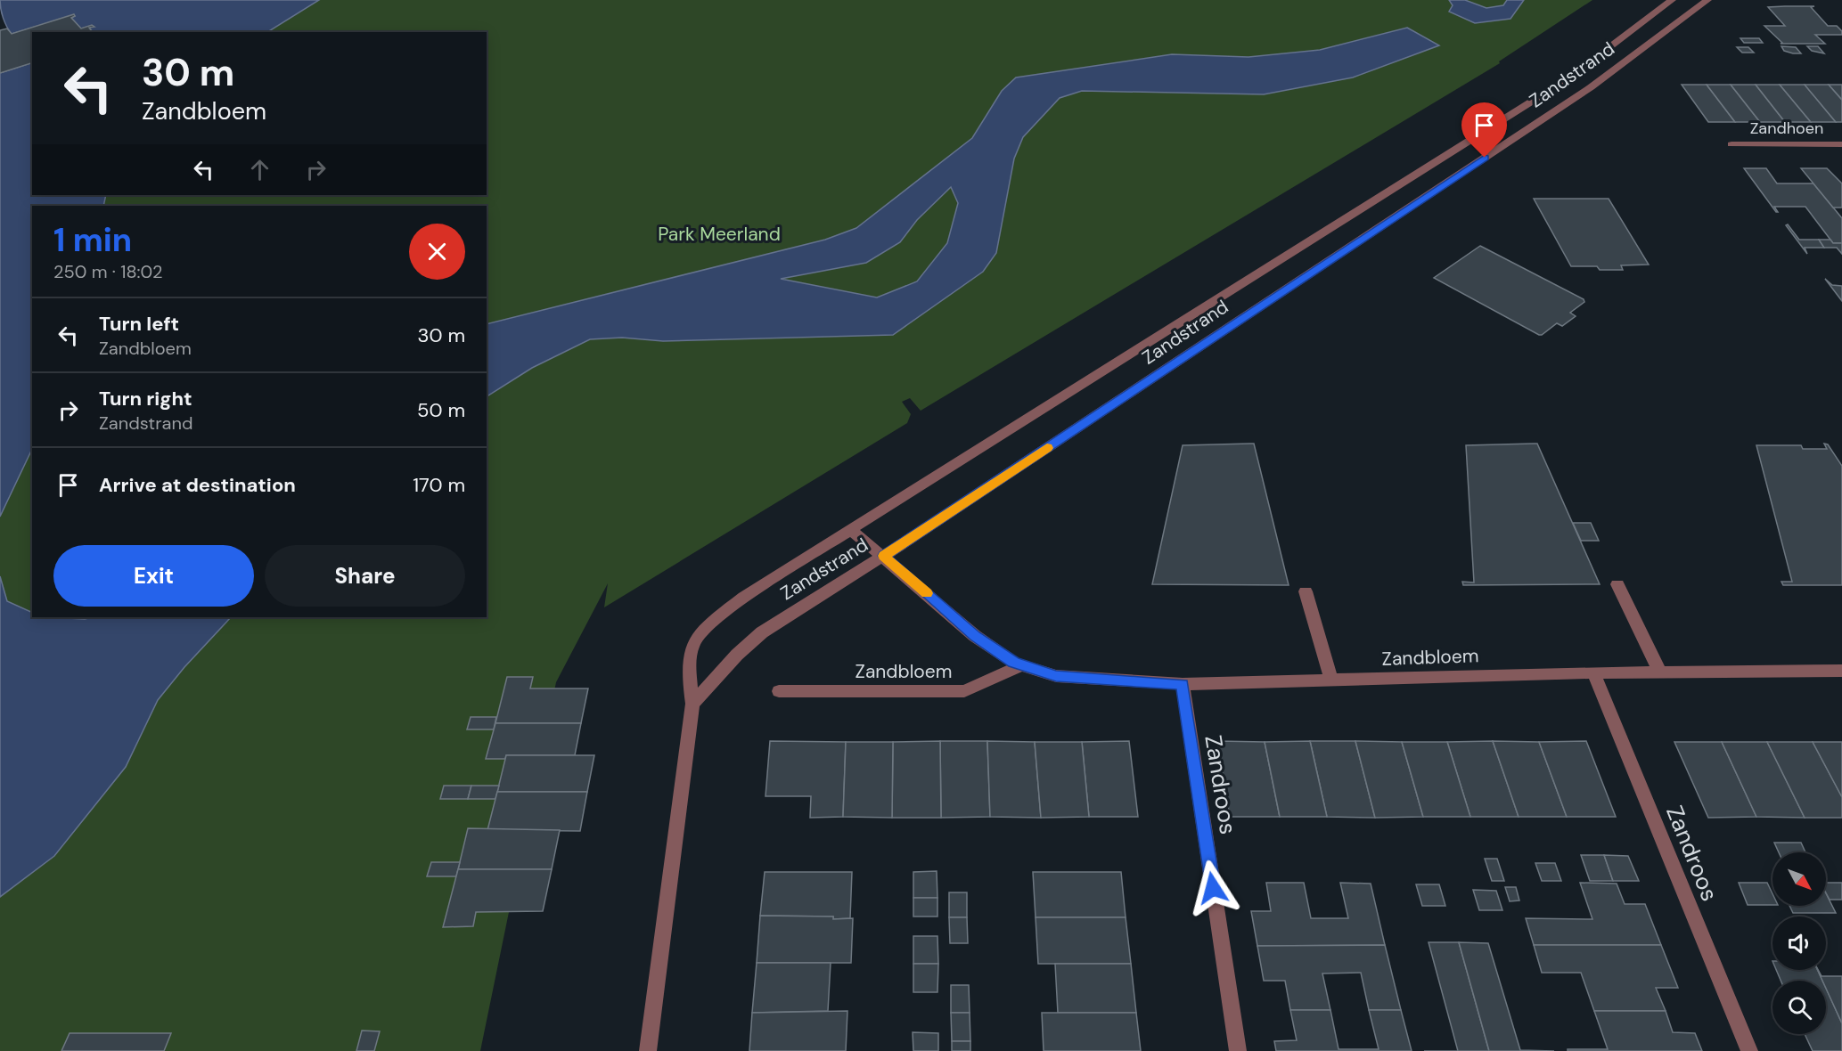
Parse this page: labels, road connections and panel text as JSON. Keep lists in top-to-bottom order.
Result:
{
  "streets": {
    "street": [
      "Zandstrand",
      "Zandhoen",
      "Zandbloem",
      "Zandroos"
    ]
  },
  "crossings": [
    ["Zandstrand", "Zandbloem"],
    ["Zandbloem", "Zandroos"]
  ],
  "parks": ["Park Meerland"],
  "north": "bottom right",
  "page": {
    "turn": ["30 m", "Zandbloem"],
    "heading": ["1 min", "250 m · 18:02"],
    "list": [
      {
        "name": "Turn left",
        "note": "Zandbloem",
        "value": "30 m"
      },
      {
        "name": "Turn right",
        "note": "Zandstrand",
        "value": "50 m"
      },
      {
        "name": "Arrive at destination",
        "value": "170 m"
      }
    ],
    "buttons": ["Exit", "Share"]
  }
}
